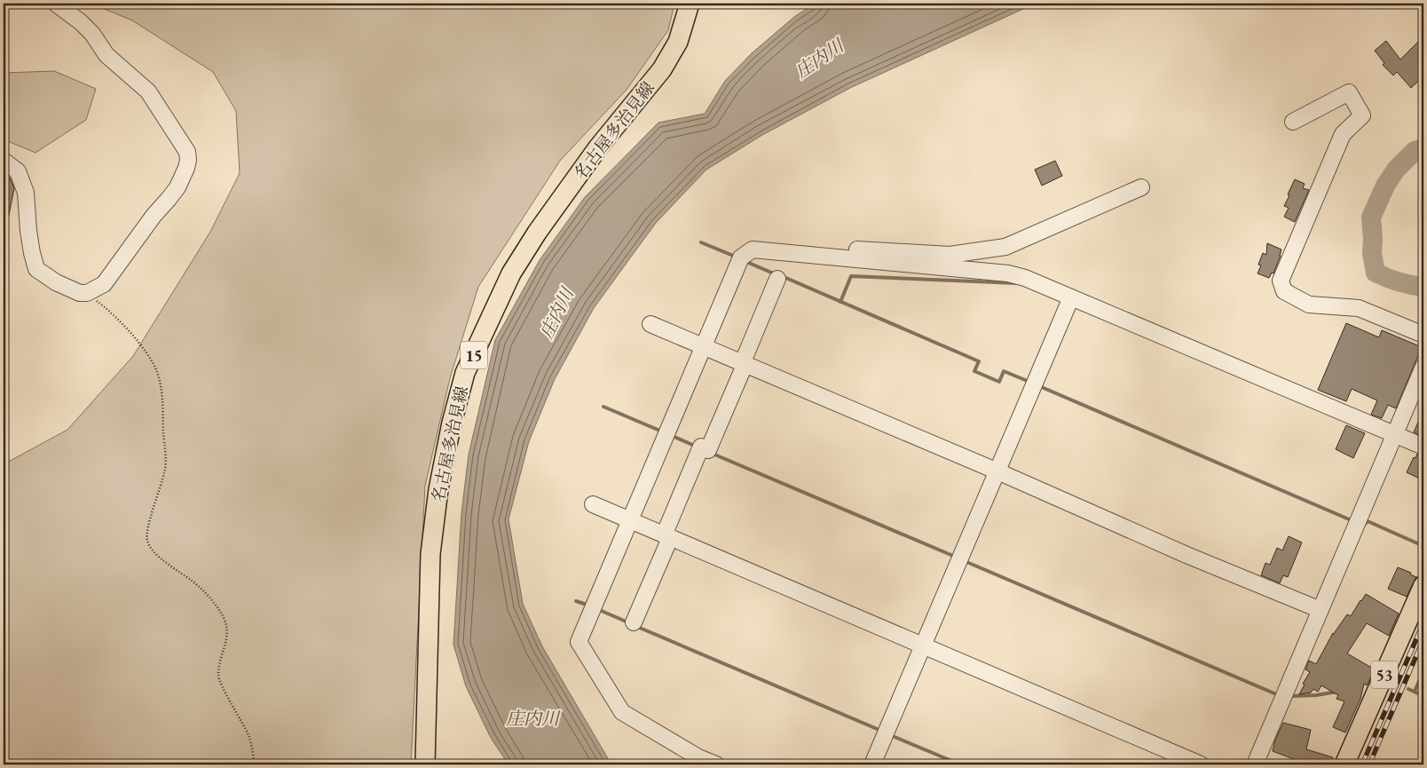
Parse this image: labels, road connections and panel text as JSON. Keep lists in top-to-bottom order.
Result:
{
  "streets": {
    "main road": ["名古屋多治見線", "15", "53"]
  },
  "water": ["庄内川"]
}
